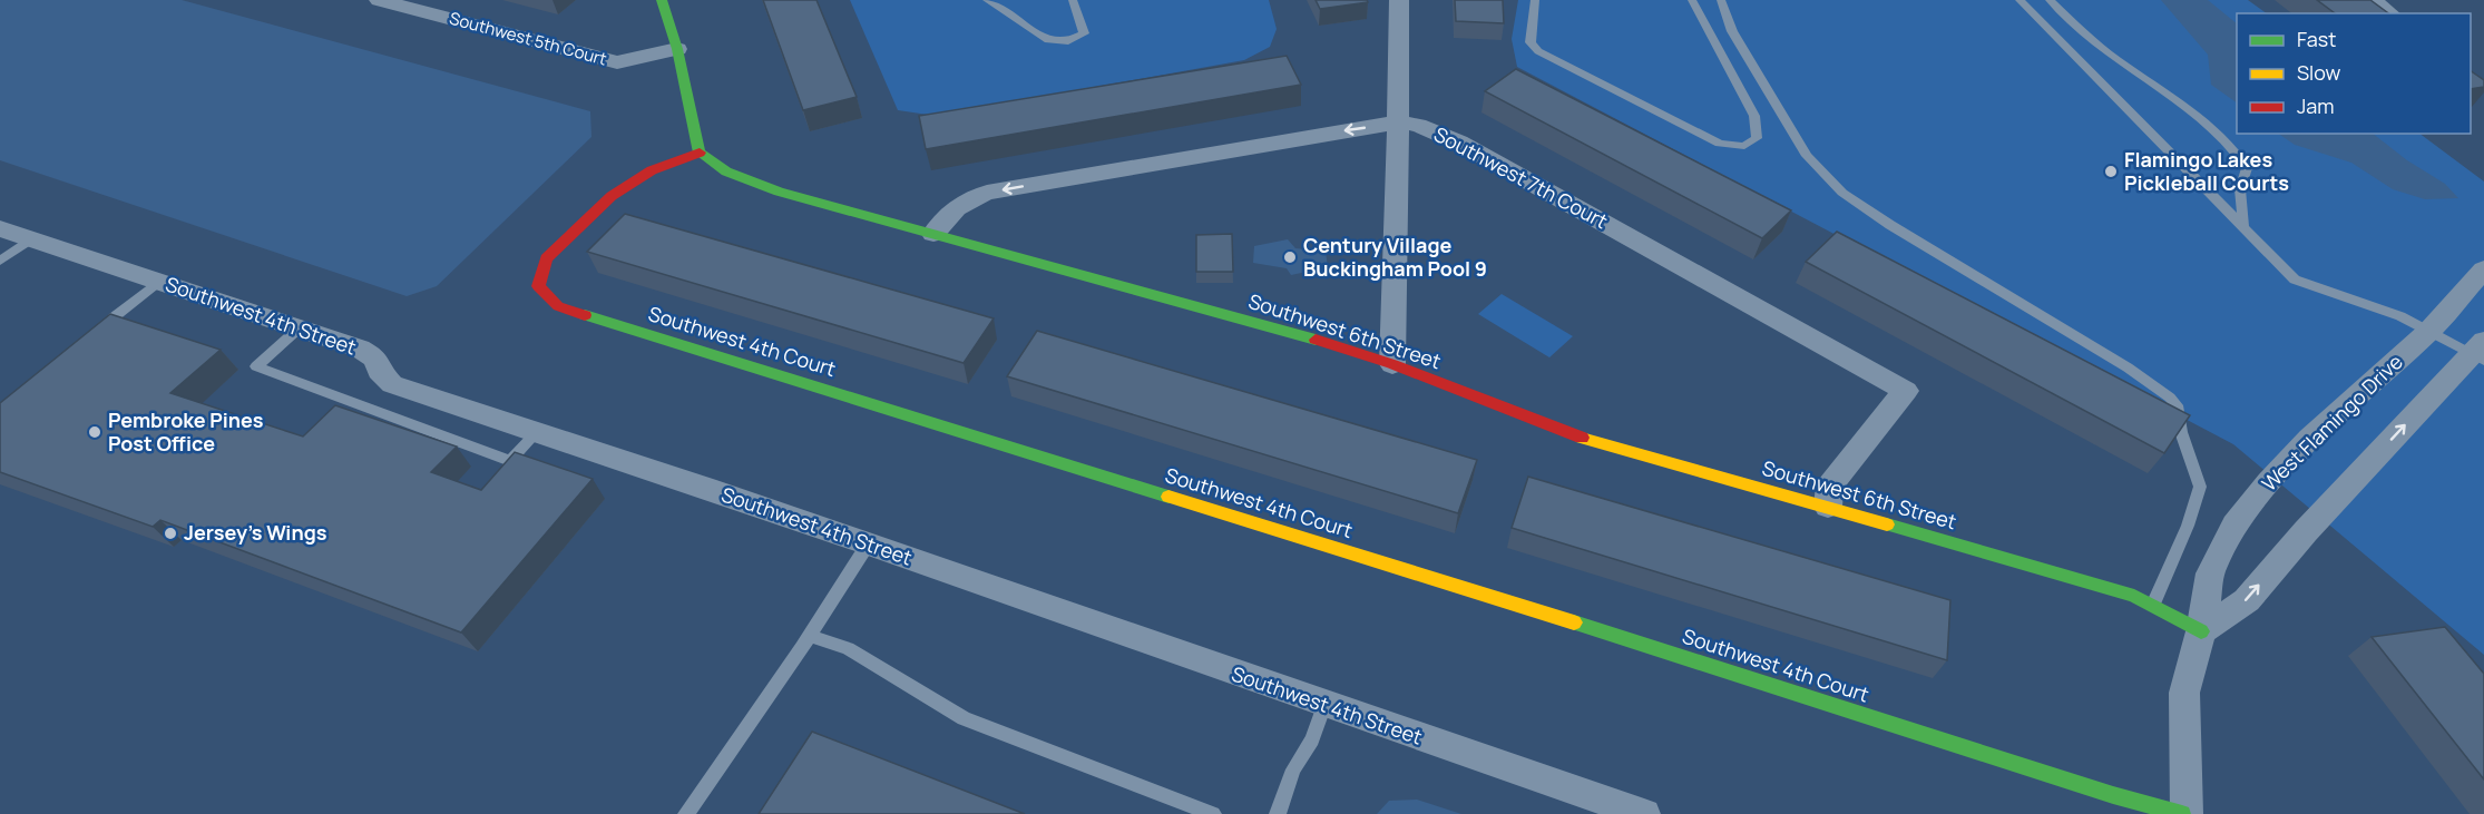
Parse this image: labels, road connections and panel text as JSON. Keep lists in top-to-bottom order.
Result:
{
  "streets": {
    "street": [
      "Southwest 5th Court",
      "Southwest 7th Court",
      "Southwest 4th Street",
      "Southwest 6th Street",
      "Southwest 4th Court",
      "West Flamingo Drive"
    ]
  },
  "crossings": [
    ["Southwest 7th Court", "Southwest 6th Street"],
    ["Southwest 6th Street", "Southwest 4th Court"],
    ["Southwest 6th Street", "West Flamingo Drive"],
    ["Southwest 4th Court", "West Flamingo Drive"]
  ],
  "one_way": ["Southwest 7th Court"],
  "places": [
    "Flamingo Lakes Pickleball Courts",
    "Century Village Buckingham Pool 9",
    "Pembroke Pines Post Office",
    "Jersey's Wings"
  ],
  "legend": ["Fast", "Slow", "Jam"]
}
